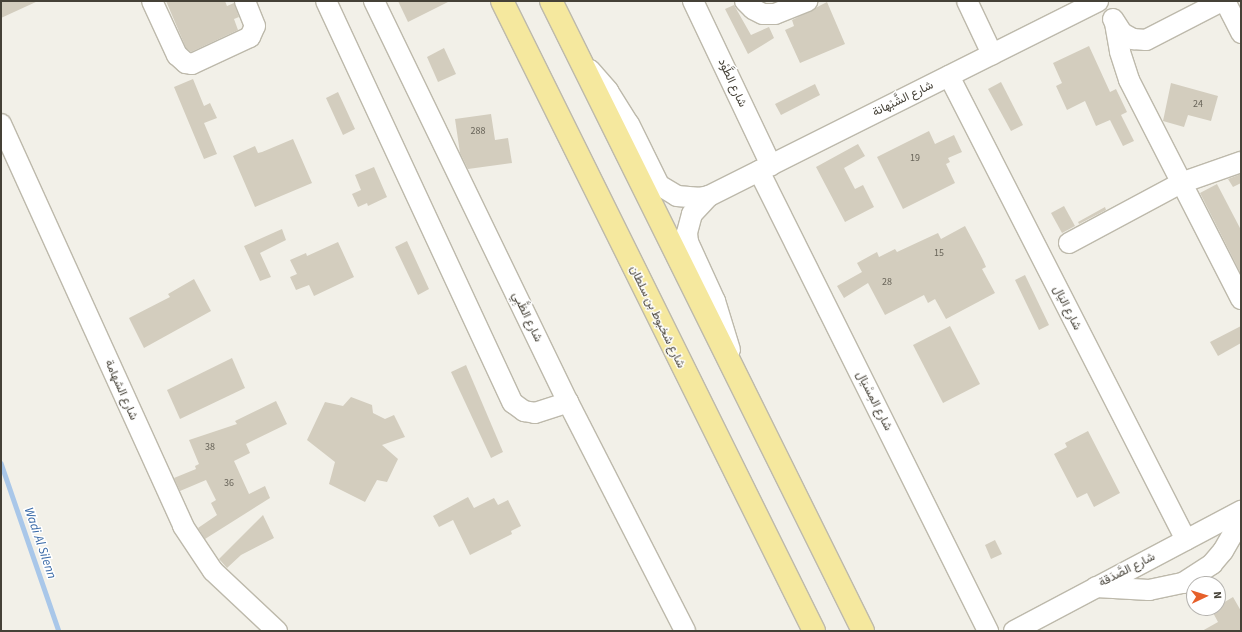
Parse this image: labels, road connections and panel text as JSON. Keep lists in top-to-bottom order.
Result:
{
  "streets": {
    "main road": ["شارع شخبوط بن سلطان"],
    "street": [
      "شارع الطَّوْد",
      "شارع الشَّبْهانة",
      "شارع اليَال",
      "شارع الظَّبِي",
      "شارع الشهامة",
      "شارع المِسْيَال",
      "شارع الصَّدَقة"
    ]
  },
  "crossings": [
    ["شارع الطَّوْد", "شارع الشَّبْهانة"],
    ["شارع الطَّوْد", "شارع المِسْيَال"],
    ["شارع الشَّبْهانة", "شارع اليَال"],
    ["شارع الشَّبْهانة", "شارع المِسْيَال"],
    ["شارع اليَال", "شارع الصَّدَقة"]
  ],
  "water": ["Wadi Al Silenn"],
  "house_numbers": [
    "24",
    "288",
    "19",
    "15",
    "28",
    "38",
    "36"
  ],
  "north": "right"
}
